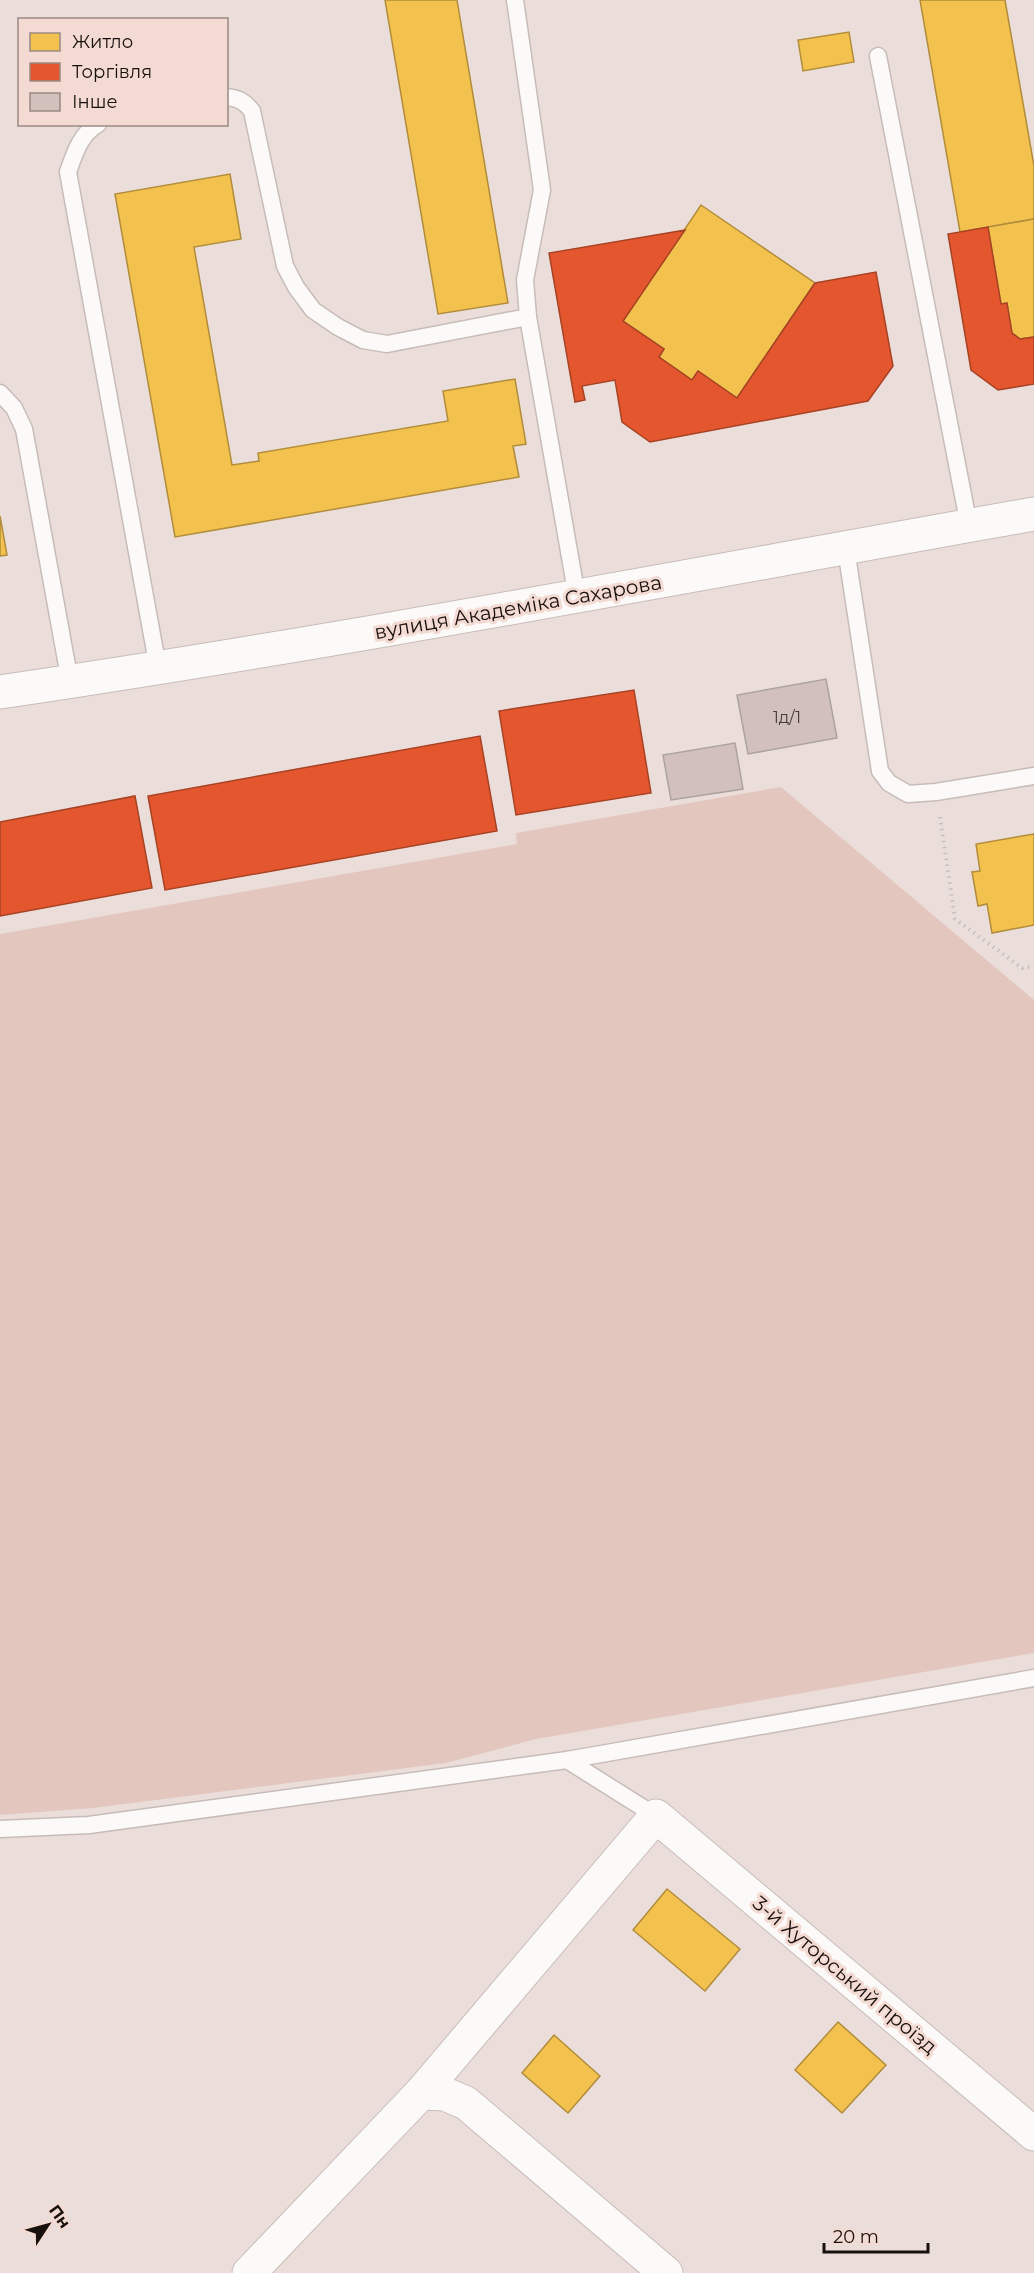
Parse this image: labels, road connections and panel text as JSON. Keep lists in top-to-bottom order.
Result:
{
  "streets": {
    "street": ["вулиця Академіка Сахарова", "3-й Хуторський проїзд"]
  },
  "house_numbers": ["1д/1"],
  "legend": ["Житло", "Торгівля", "Інше"],
  "scale_bar": "20 m",
  "north": "top right"
}
